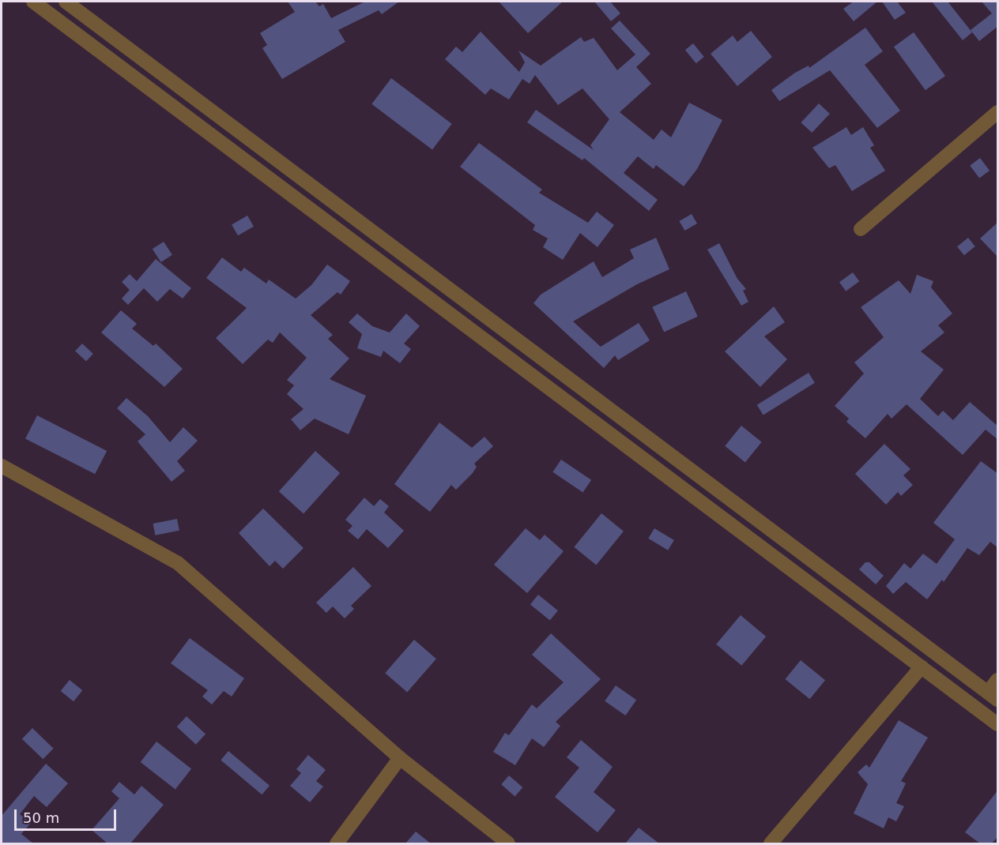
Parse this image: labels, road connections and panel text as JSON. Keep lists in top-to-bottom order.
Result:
{
  "scale_bar": "50 m"
}
